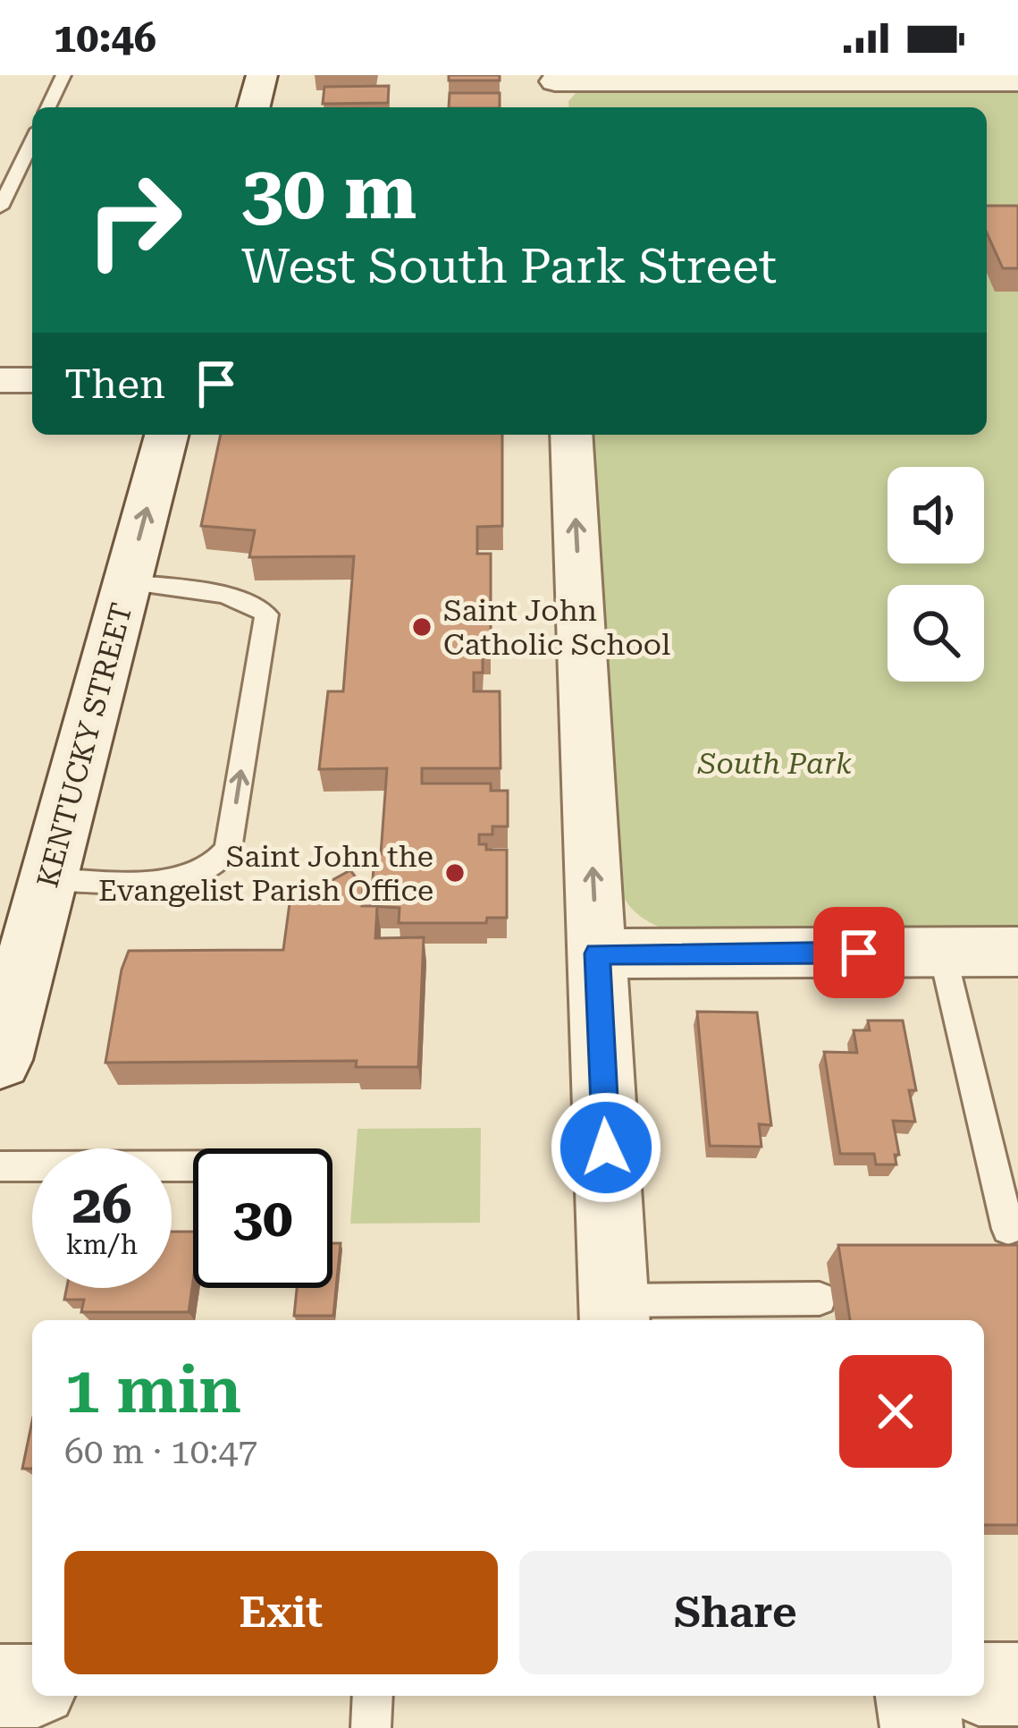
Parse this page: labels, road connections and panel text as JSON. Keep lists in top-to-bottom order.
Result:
{
  "streets": {
    "main road": ["KENTUCKY STREET"]
  },
  "parks": ["South Park"],
  "places": ["Saint John Catholic School", "Saint John the Evangelist Parish Office"],
  "page": {
    "status": "10:46",
    "turn": ["30 m", "West South Park Street"],
    "then": "Then",
    "speed": "26 km/h",
    "limit": "30",
    "heading": ["1 min", "60 m · 10:47"],
    "buttons": ["Exit", "Share"]
  }
}
